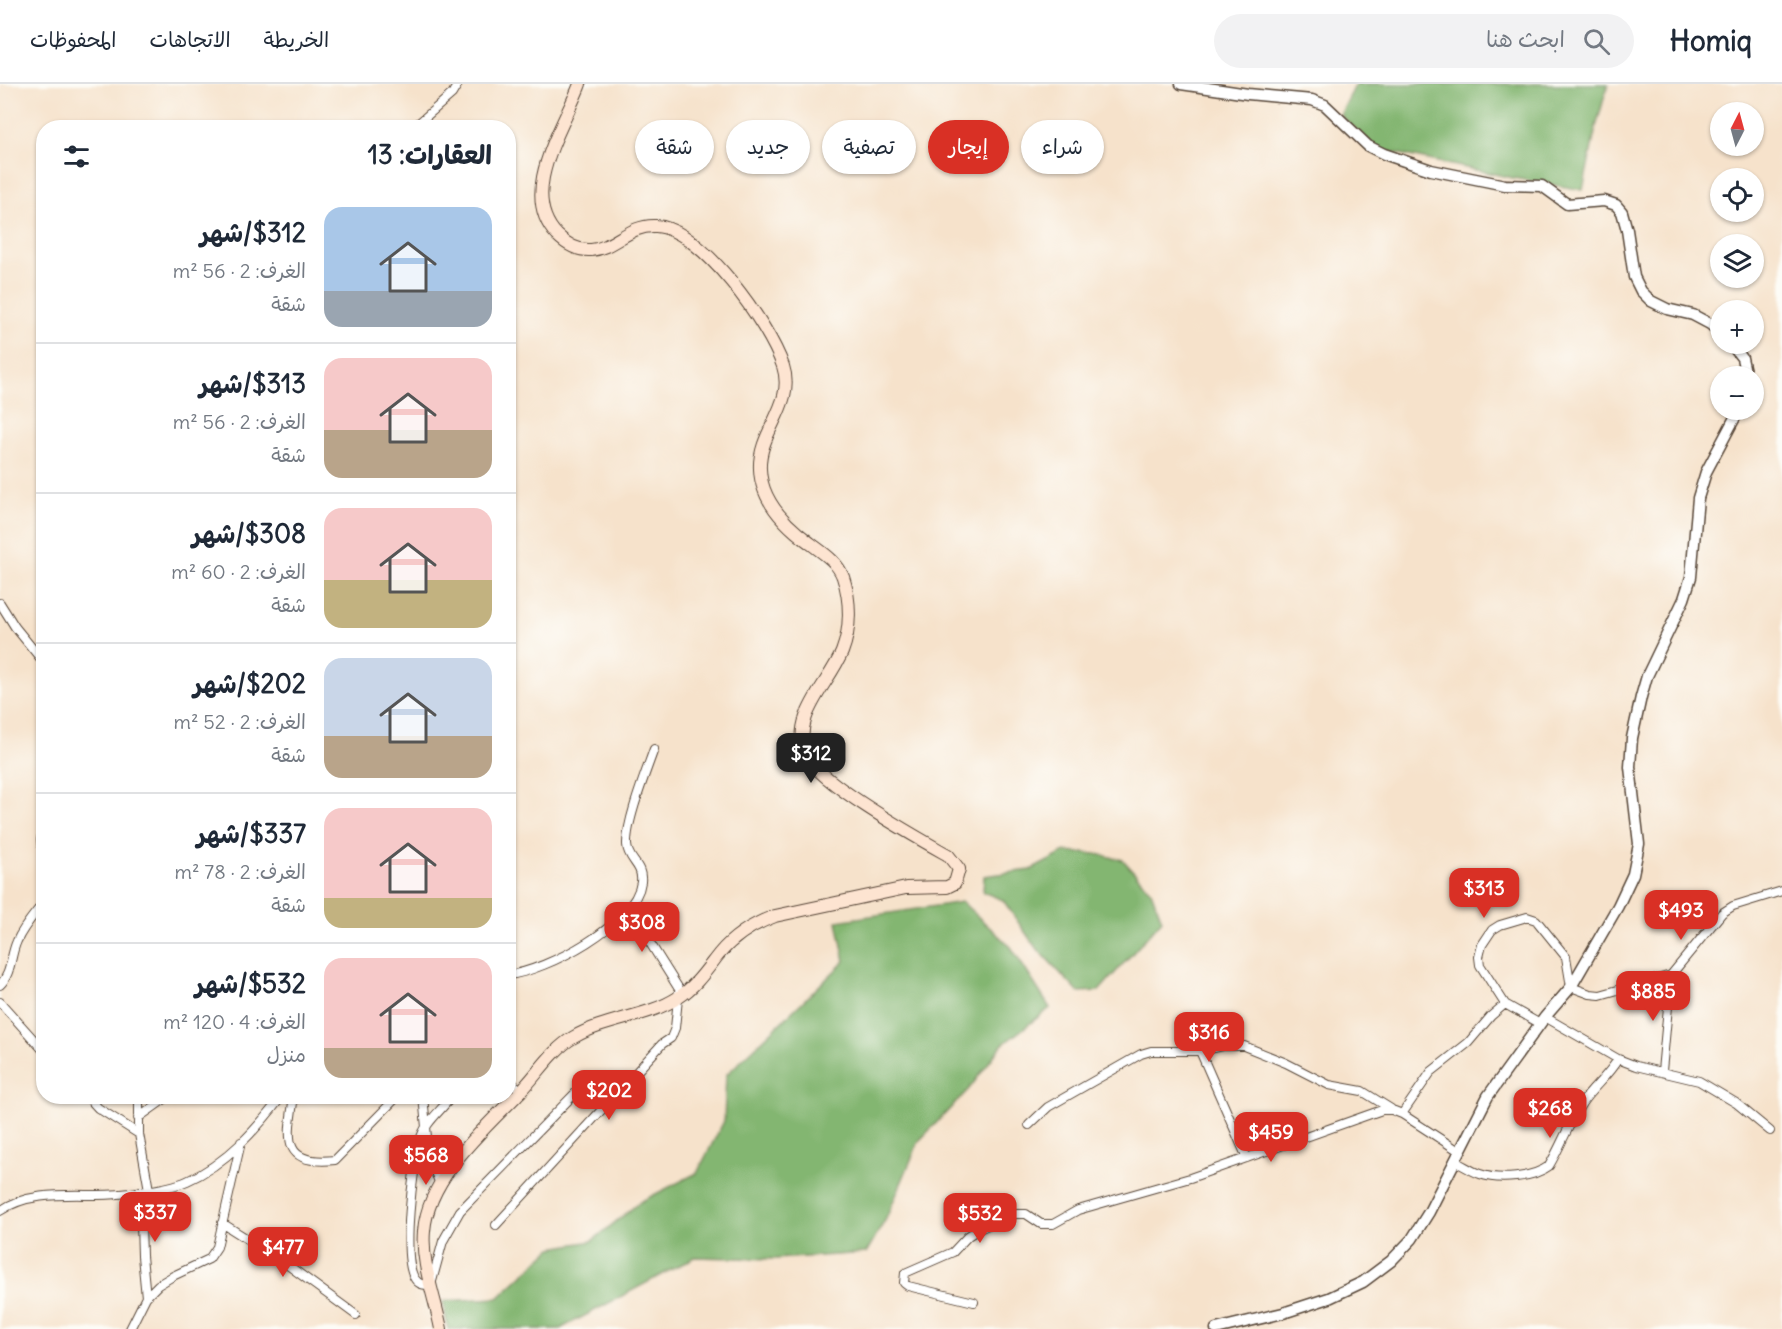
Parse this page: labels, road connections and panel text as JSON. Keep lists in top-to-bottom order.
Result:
{
  "north": "top",
  "page": {
    "header": "Homiq",
    "search": "ابحث هنا",
    "nav": ["الخريطة", "الاتجاهات", "المحفوظات"],
    "map_buttons": ["+", "−"],
    "chip": [
      "شراء",
      "إيجار",
      "تصفية",
      "جديد",
      "شقة"
    ],
    "heading": "العقارات: 13",
    "list": [
      {
        "name": "$312/شهر",
        "note": "الغرف: 2 · 56 m² · شقة"
      },
      {
        "name": "$313/شهر",
        "note": "الغرف: 2 · 56 m² · شقة"
      },
      {
        "name": "$308/شهر",
        "note": "الغرف: 2 · 60 m² · شقة"
      },
      {
        "name": "$202/شهر",
        "note": "الغرف: 2 · 52 m² · شقة"
      },
      {
        "name": "$337/شهر",
        "note": "الغرف: 2 · 78 m² · شقة"
      },
      {
        "name": "$532/شهر",
        "note": "الغرف: 4 · 120 m² · منزل"
      }
    ],
    "price": [
      "$312",
      "$313",
      "$493",
      "$308",
      "$885",
      "$316",
      "$202",
      "$268",
      "$459",
      "$568",
      "$337",
      "$532",
      "$477"
    ]
  }
}
